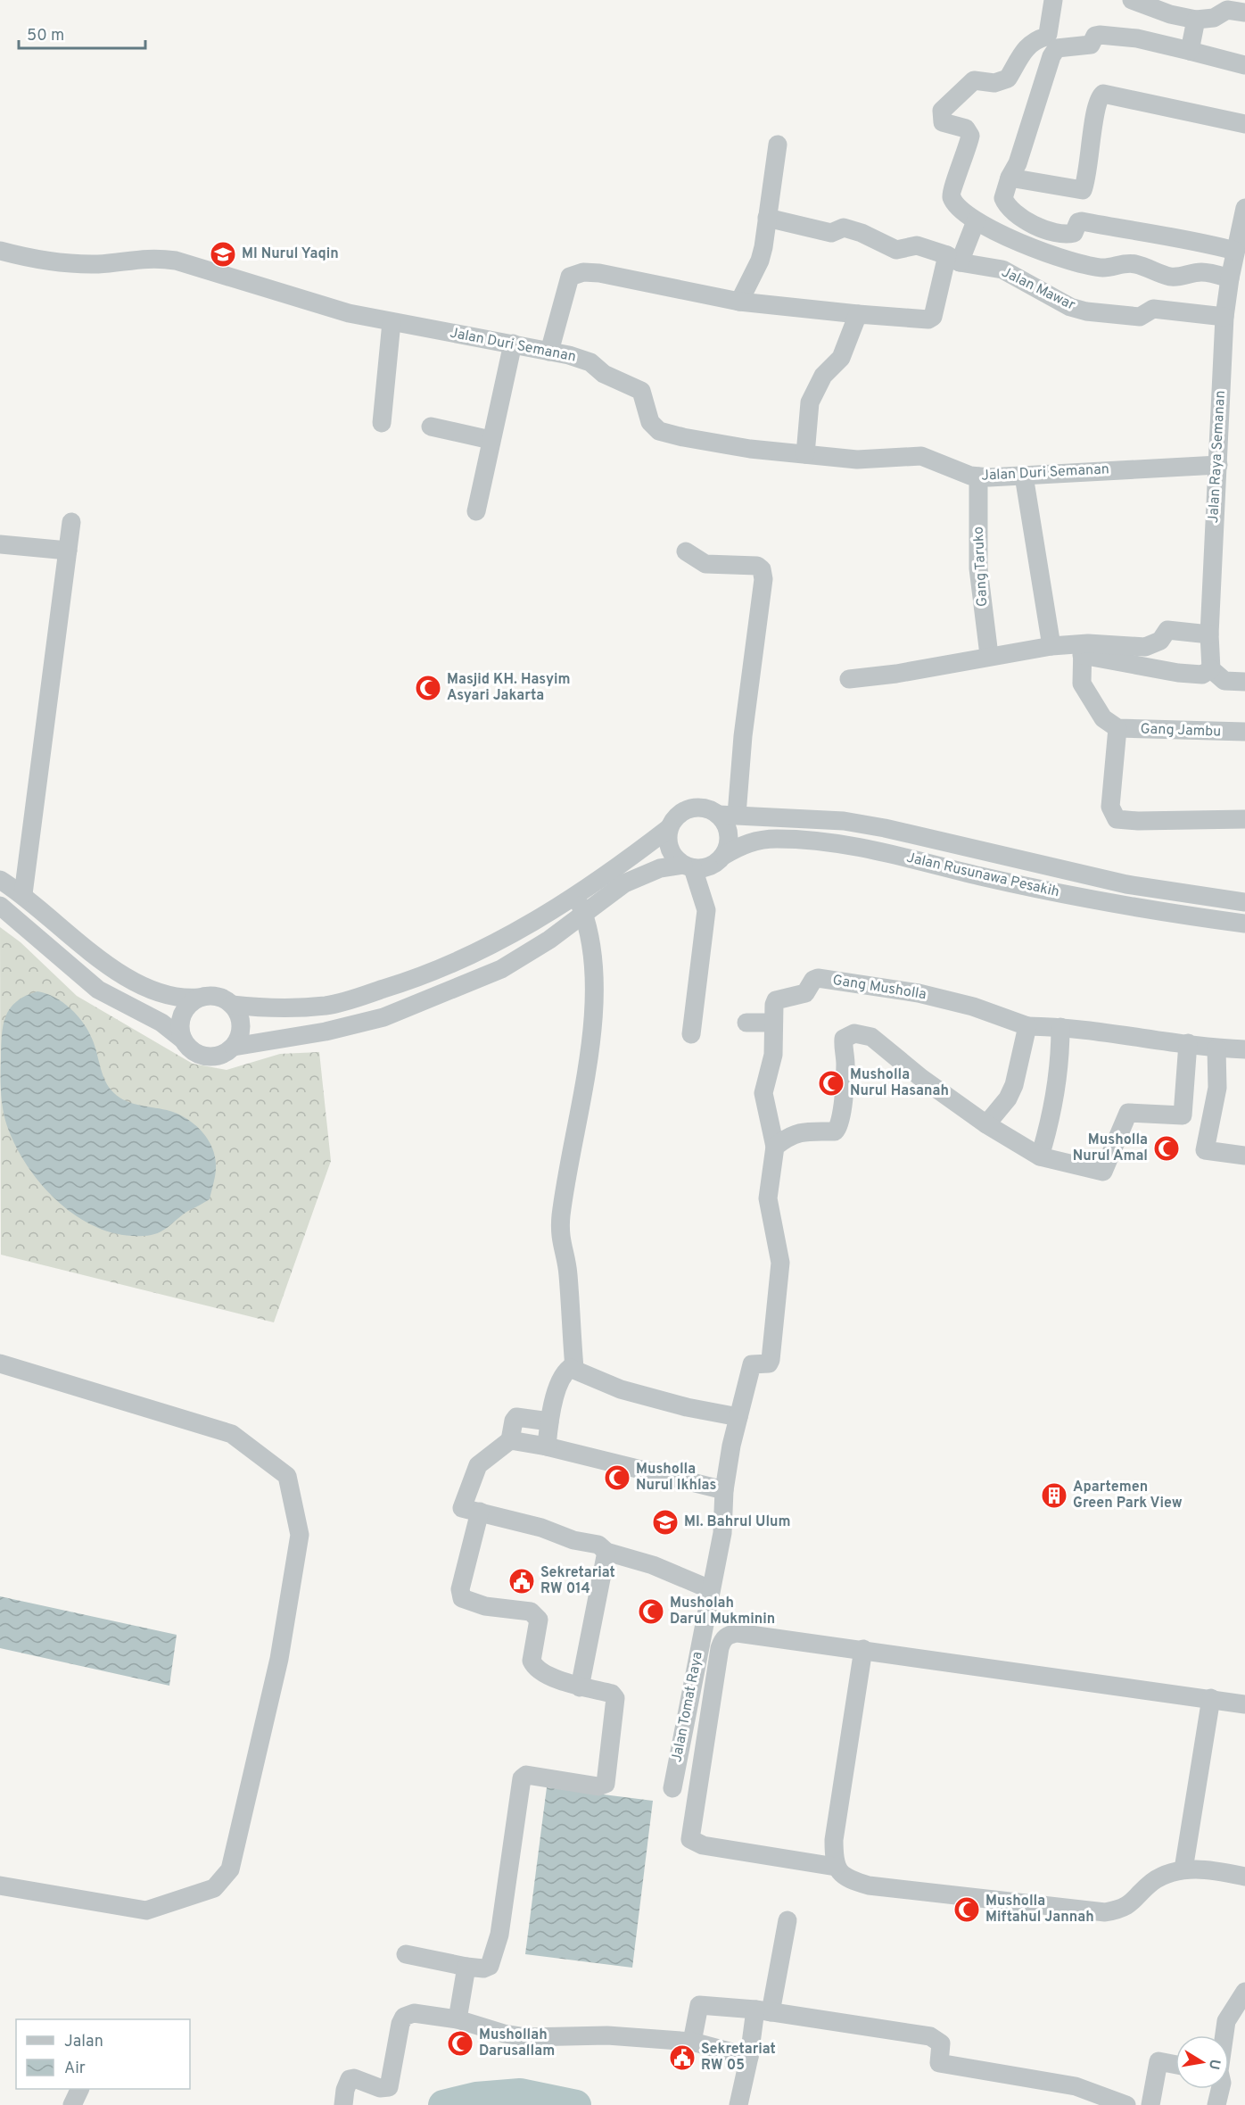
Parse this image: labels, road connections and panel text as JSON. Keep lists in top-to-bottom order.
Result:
{
  "streets": {
    "street": [
      "Jalan Mawar",
      "Jalan Duri Semanan",
      "Jalan Raya Semanan",
      "Gang Taruko",
      "Gang Jambu",
      "Jalan Rusunawa Pesakih",
      "Gang Musholla",
      "Jalan Tomat Raya"
    ]
  },
  "crossings": [
    ["Jalan Mawar", "Jalan Raya Semanan"],
    ["Jalan Duri Semanan", "Jalan Raya Semanan"],
    ["Jalan Duri Semanan", "Gang Taruko"],
    ["Gang Musholla", "Jalan Tomat Raya"]
  ],
  "places": {
    "school or university": ["MI Nurul Yaqin", "MI. Bahrul Ulum"],
    "mosque": [
      "Masjid KH. Hasyim Asyari Jakarta",
      "Musholla Nurul Hasanah",
      "Musholla Nurul Amal",
      "Musholla Nurul Ikhlas",
      "Musholah Darul Mukminin",
      "Musholla Miftahul Jannah",
      "Mushollah Darusallam"
    ],
    "building": ["Apartemen Green Park View"],
    "public building": ["Sekretariat RW 014", "Sekretariat RW 05"]
  },
  "legend": ["Jalan", "Air"],
  "scale_bar": "50 m",
  "north": "right"
}
